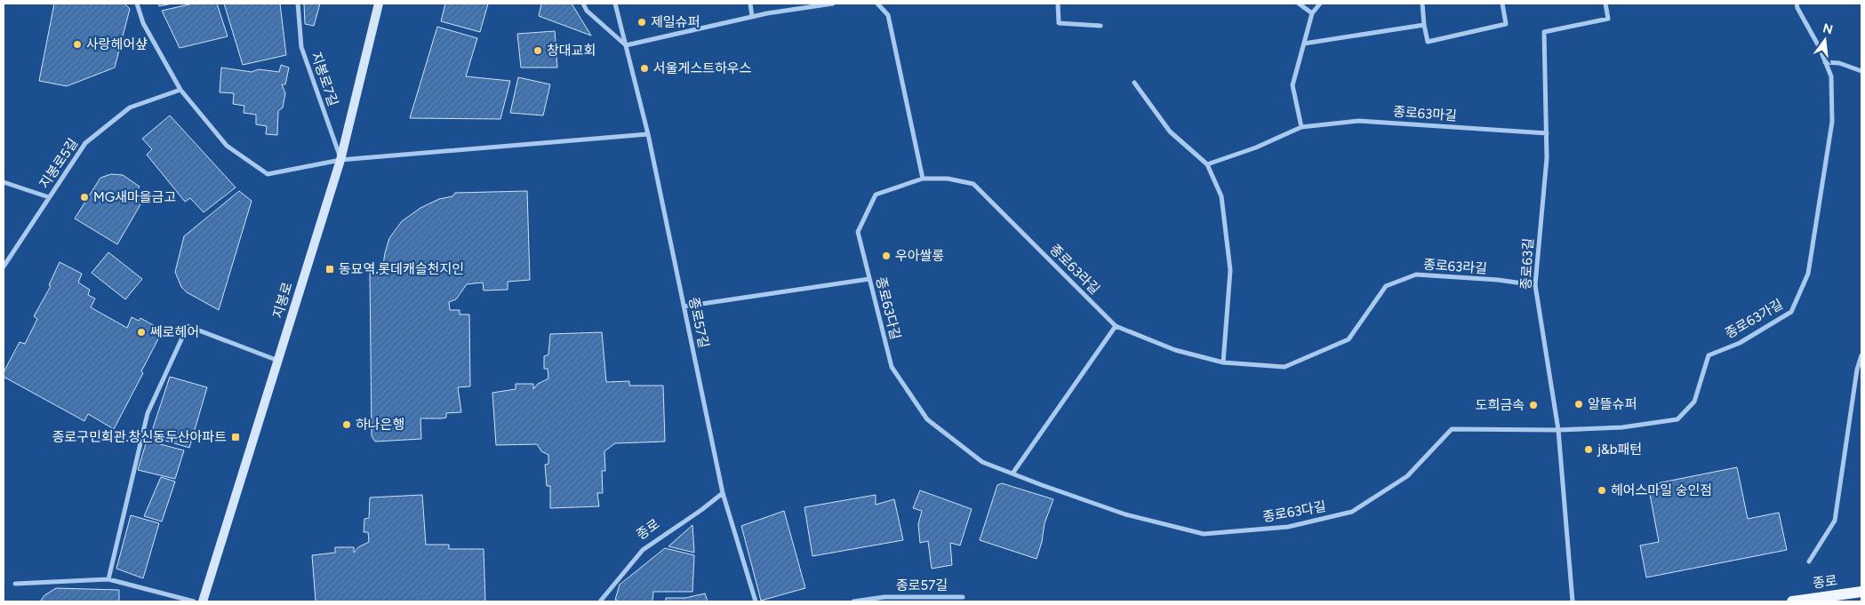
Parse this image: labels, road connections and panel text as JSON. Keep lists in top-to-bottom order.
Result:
{
  "streets": {
    "main road": ["지봉로", "종로"],
    "street": [
      "지봉로7길",
      "종로63마길",
      "지봉로5길",
      "종로63길",
      "종로63라길",
      "종로63다길",
      "종로63가길",
      "종로57길"
    ]
  },
  "crossings": [
    ["지봉로7길", "지봉로"],
    ["종로63마길", "종로63길"],
    ["종로63길", "종로63라길"],
    ["종로63길", "종로63다길"],
    ["종로63길", "종로63가길"],
    ["종로63라길", "종로63다길"],
    ["종로63다길", "종로63가길"],
    ["종로57길", "종로"]
  ],
  "places": {
    "other": [
      "제일슈퍼",
      "사랑헤어샾",
      "창대교회",
      "서울게스트하우스",
      "MG새마을금고",
      "우아쌀롱",
      "쎄로헤어",
      "알뜰슈퍼",
      "도희금속",
      "하나은행",
      "j&b패턴",
      "헤어스마일 숭인점"
    ],
    "transit": ["동묘역.롯데캐슬천지인", "종로구민회관.창신동두산아파트"]
  },
  "north": "top"
}
